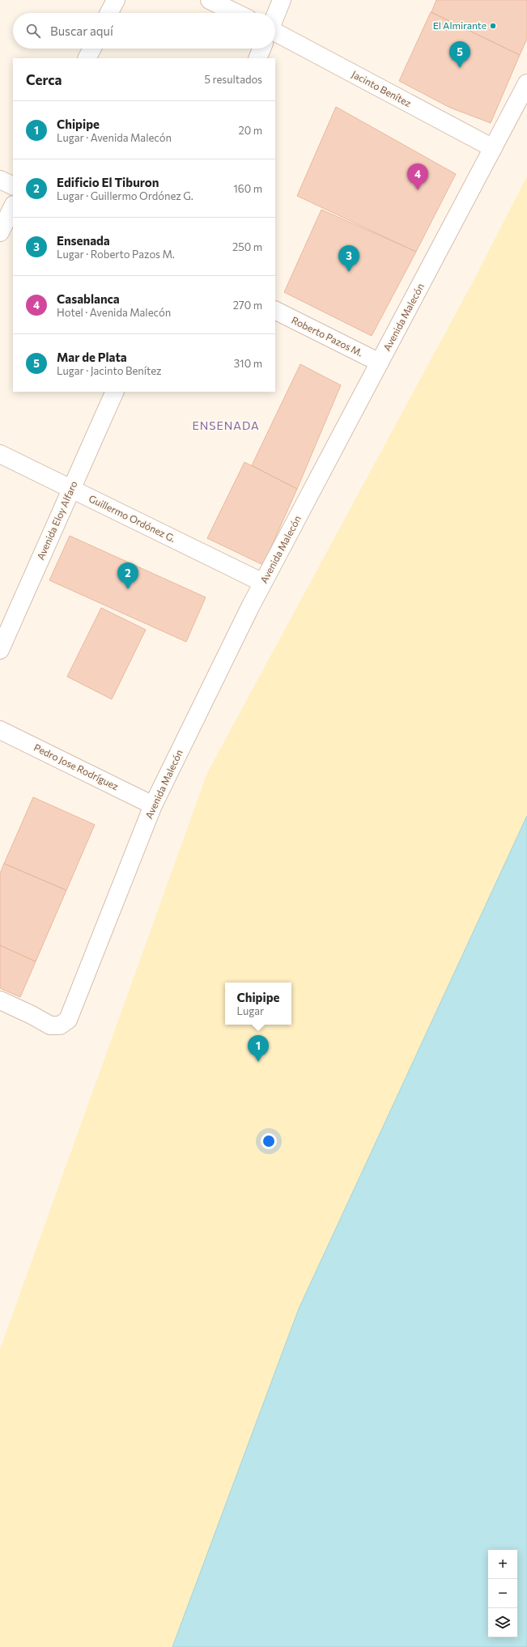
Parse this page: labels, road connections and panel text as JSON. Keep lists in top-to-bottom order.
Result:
{
  "streets": {
    "street": [
      "Jacinto Benítez",
      "Avenida Malecón",
      "Roberto Pazos M.",
      "Guillermo Ordónez G.",
      "Avenida Eloy Alfaro",
      "Pedro Jose Rodríguez"
    ]
  },
  "crossings": [
    ["Jacinto Benítez", "Avenida Malecón"],
    ["Avenida Malecón", "Roberto Pazos M."],
    ["Avenida Malecón", "Guillermo Ordónez G."],
    ["Avenida Malecón", "Pedro Jose Rodríguez"],
    ["Guillermo Ordónez G.", "Avenida Eloy Alfaro"]
  ],
  "districts": ["ENSENADA"],
  "places": ["El Almirante"],
  "page": {
    "search": "Buscar aquí",
    "pins": [
      "5",
      "4",
      "3",
      "2",
      "1"
    ],
    "heading": ["Cerca", "5 resultados"],
    "list": [
      {
        "mark": "1",
        "name": "Chipipe",
        "note": "Lugar · Avenida Malecón",
        "value": "20 m"
      },
      {
        "mark": "2",
        "name": "Edificio El Tiburon",
        "note": "Lugar · Guillermo Ordónez G.",
        "value": "160 m"
      },
      {
        "mark": "3",
        "name": "Ensenada",
        "note": "Lugar · Roberto Pazos M.",
        "value": "250 m"
      },
      {
        "mark": "4",
        "name": "Casablanca",
        "note": "Hotel · Avenida Malecón",
        "value": "270 m"
      },
      {
        "mark": "5",
        "name": "Mar de Plata",
        "note": "Lugar · Jacinto Benítez",
        "value": "310 m"
      }
    ],
    "popup": ["Chipipe", "Lugar"],
    "map_buttons": ["+", "−"]
  }
}
